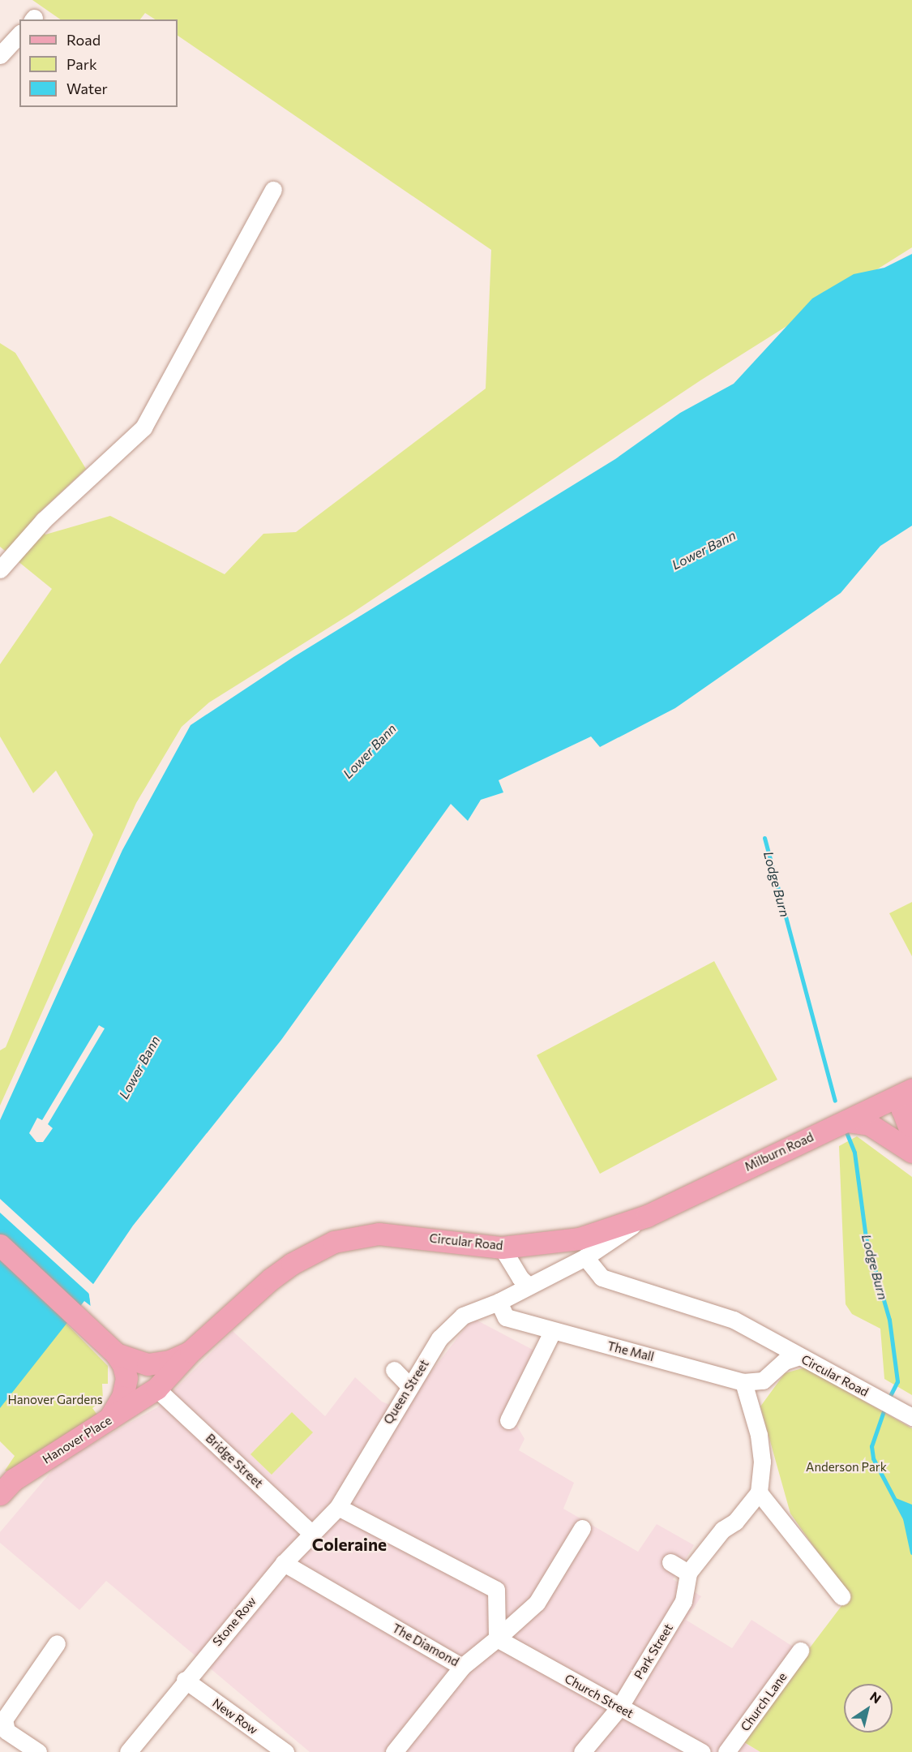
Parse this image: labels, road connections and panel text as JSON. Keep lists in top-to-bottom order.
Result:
{
  "streets": {
    "main road": ["Milburn Road", "Circular Road", "Hanover Place"],
    "street": [
      "The Mall",
      "Queen Street",
      "Bridge Street",
      "Stone Row",
      "The Diamond",
      "Park Street",
      "Church Street",
      "Church Lane",
      "New Row"
    ]
  },
  "crossings": [
    ["Milburn Road", "Circular Road"],
    ["Circular Road", "The Mall"],
    ["Circular Road", "Hanover Place"],
    ["Circular Road", "Bridge Street"],
    ["The Mall", "Queen Street"],
    ["Hanover Place", "Bridge Street"],
    ["Stone Row", "The Diamond"],
    ["Stone Row", "New Row"],
    ["The Diamond", "Church Street"],
    ["Park Street", "Church Street"]
  ],
  "districts": ["Coleraine"],
  "water": ["Lower Bann", "Lodge Burn"],
  "parks": ["Hanover Gardens", "Anderson Park"],
  "legend": ["Road", "Park", "Water"],
  "north": "top right"
}
